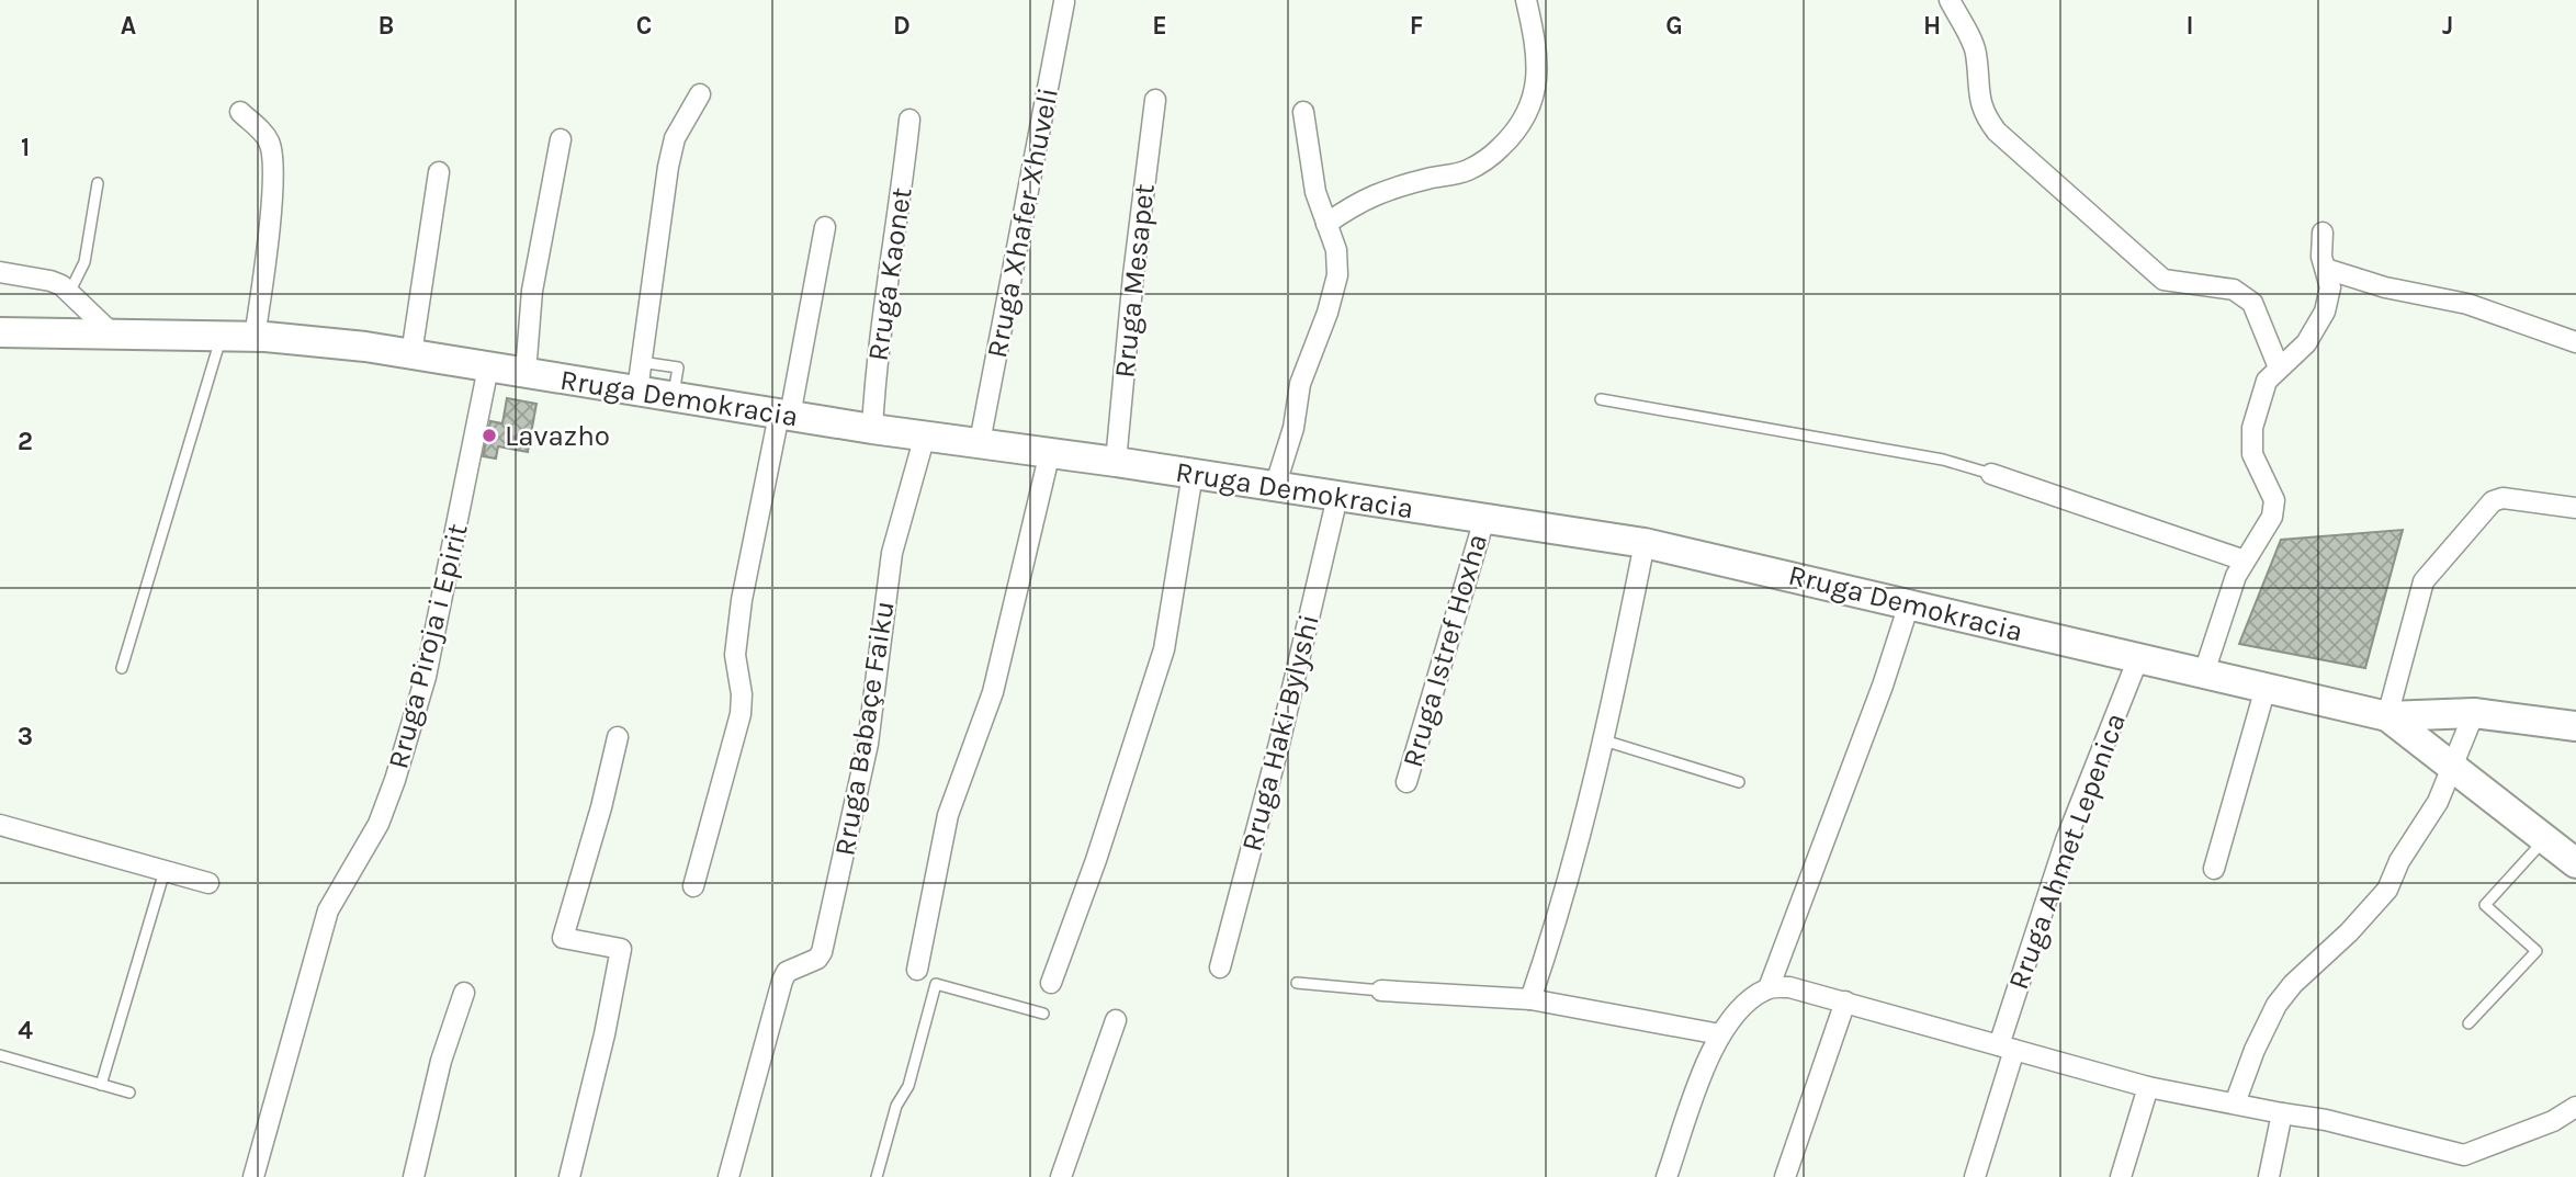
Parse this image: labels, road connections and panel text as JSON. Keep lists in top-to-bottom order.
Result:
{
  "streets": {
    "main road": ["Rruga Demokracia"],
    "street": [
      "Rruga Xhafer Xhuveli",
      "Rruga Kaonet",
      "Rruga Mesapet",
      "Rruga Piroja i Epirit",
      "Rruga Istref Hoxha",
      "Rruga Babaçe Faiku",
      "Rruga Haki Bylyshi",
      "Rruga Ahmet Lepenica"
    ]
  },
  "crossings": [
    ["Rruga Xhafer Xhuveli", "Rruga Demokracia"],
    ["Rruga Kaonet", "Rruga Demokracia"],
    ["Rruga Mesapet", "Rruga Demokracia"],
    ["Rruga Demokracia", "Rruga Piroja i Epirit"],
    ["Rruga Demokracia", "Rruga Istref Hoxha"],
    ["Rruga Demokracia", "Rruga Babaçe Faiku"],
    ["Rruga Demokracia", "Rruga Haki Bylyshi"],
    ["Rruga Demokracia", "Rruga Ahmet Lepenica"]
  ],
  "places": ["Lavazho"],
  "grid": {
    "columns": [
      "A",
      "B",
      "C",
      "D",
      "E",
      "F",
      "G",
      "H",
      "I",
      "J"
    ],
    "rows": [
      "1",
      "2",
      "3",
      "4"
    ]
  }
}
